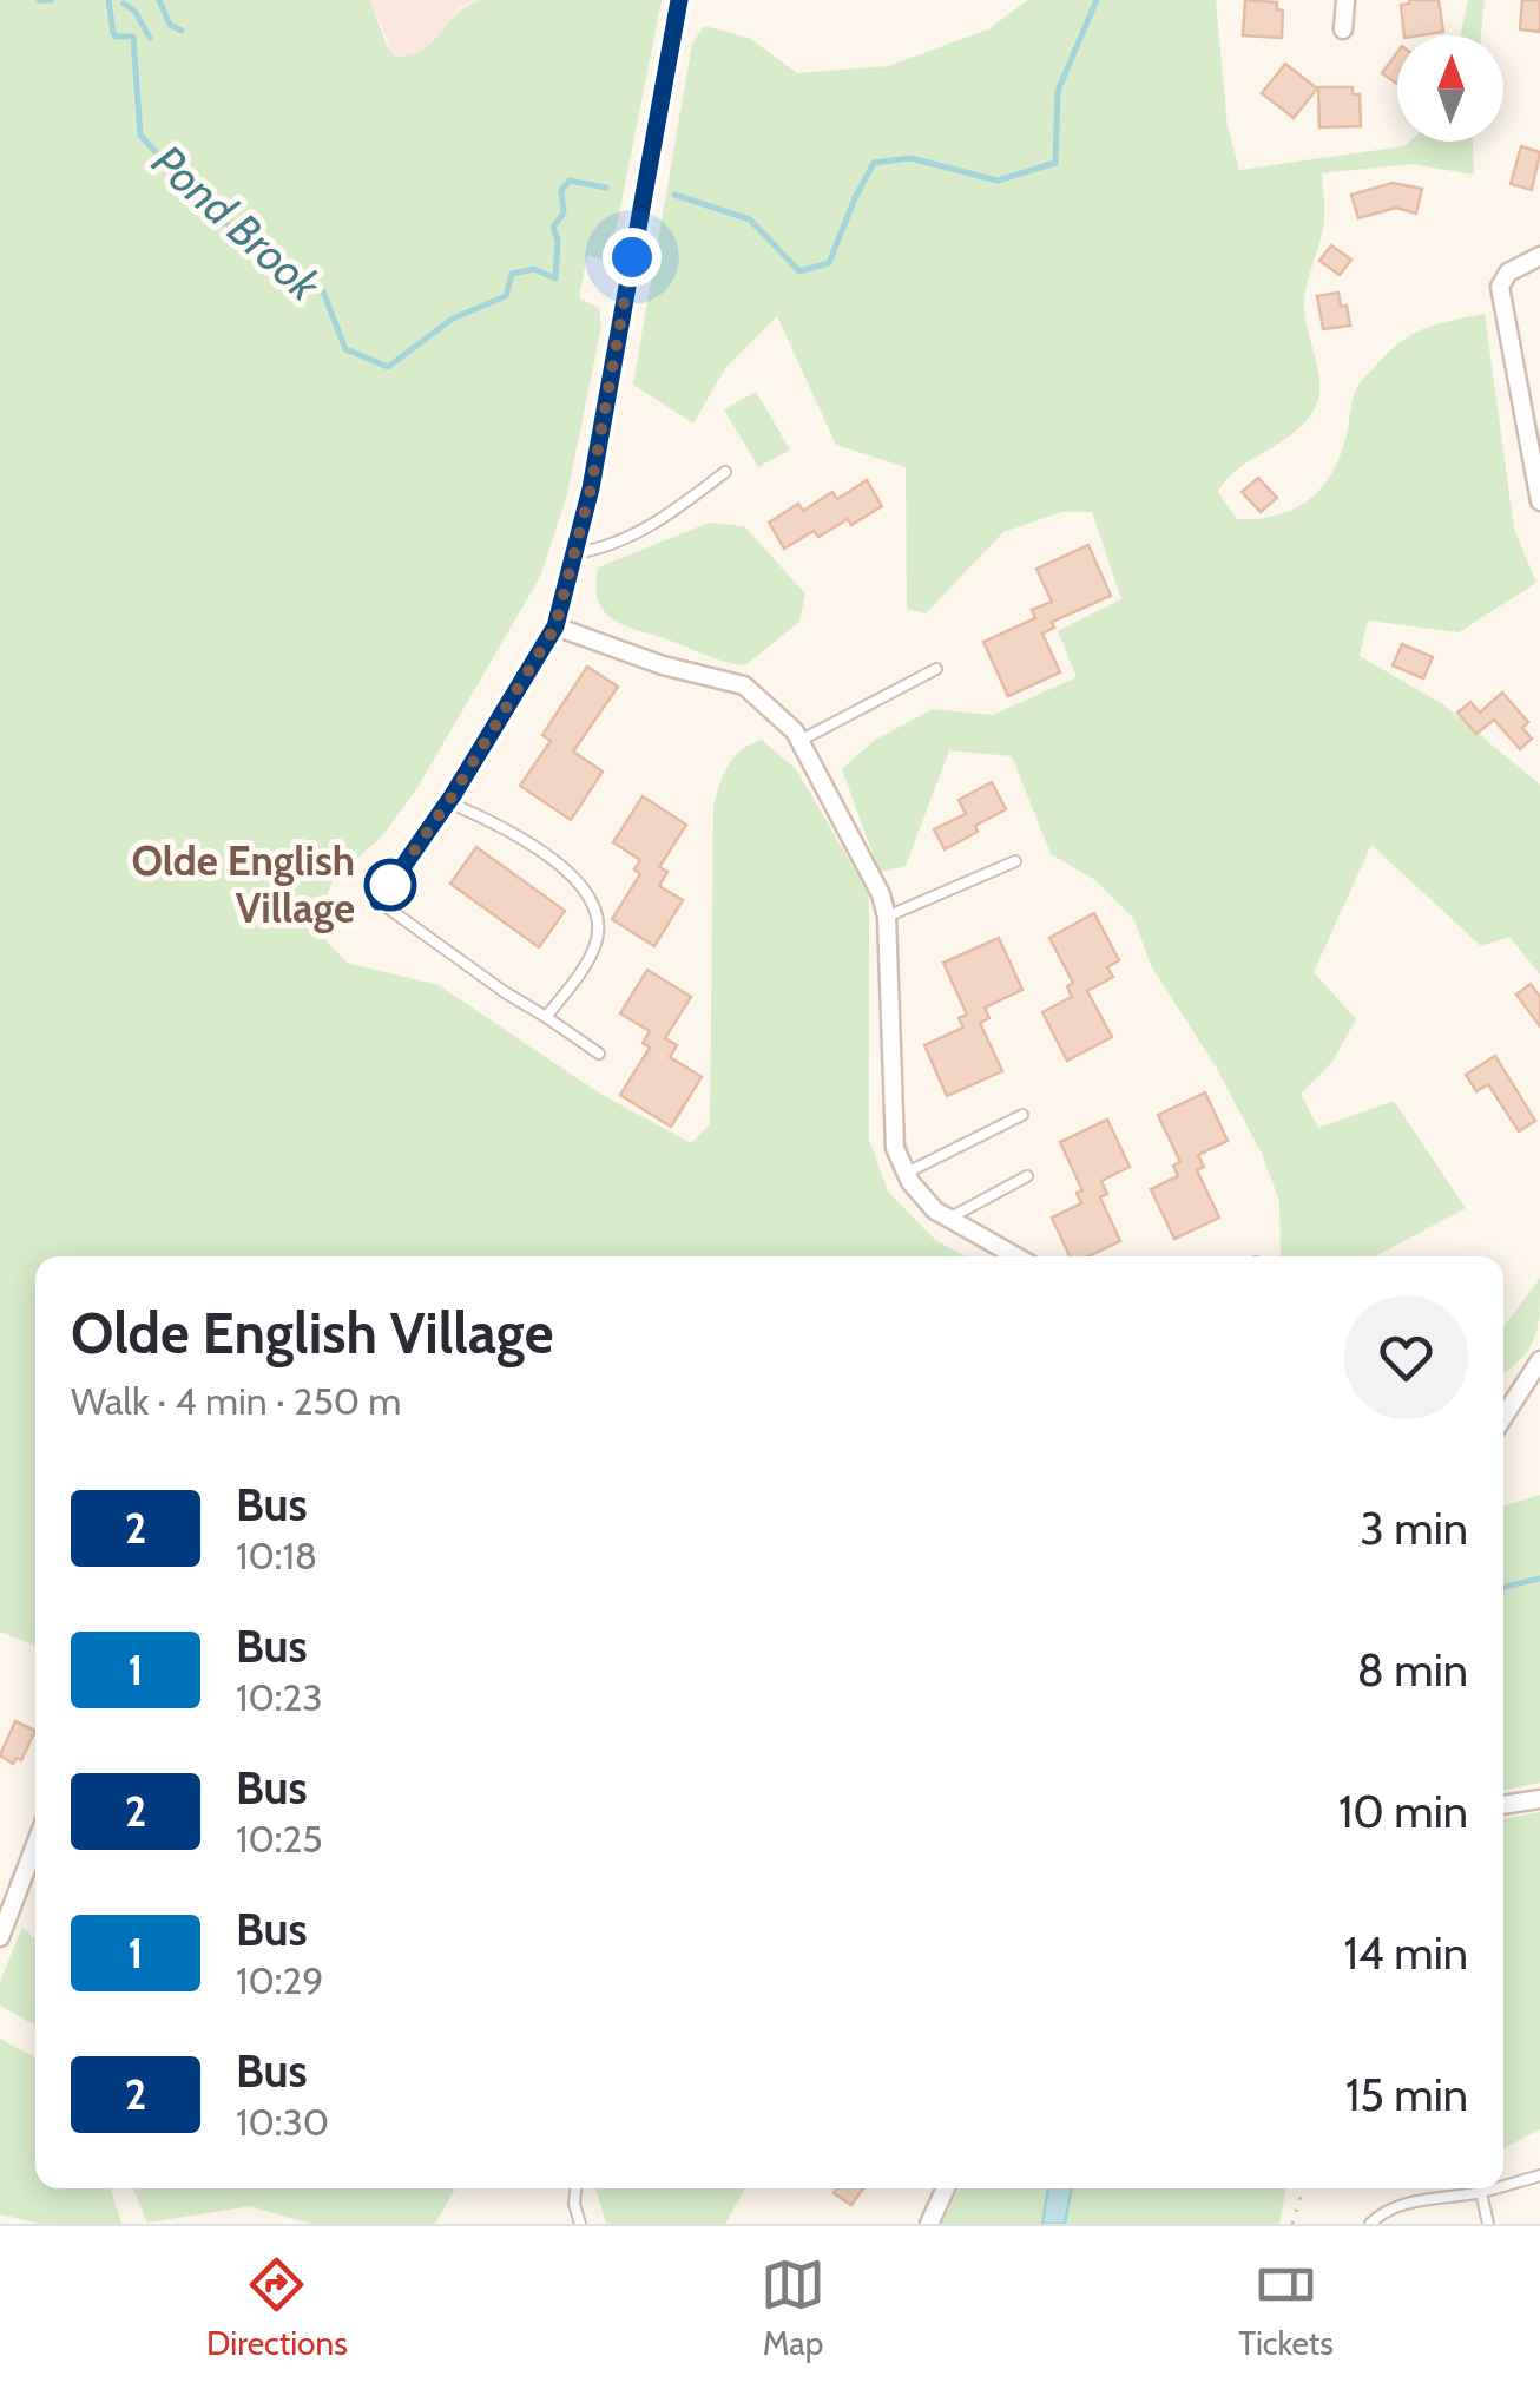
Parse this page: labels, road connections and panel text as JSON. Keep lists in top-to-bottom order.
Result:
{
  "water": ["Pond Brook"],
  "places": ["Olde English Village"],
  "lines": ["bus line 2"],
  "north": "top",
  "page": {
    "heading": ["Olde English Village", "Walk · 4 min · 250 m"],
    "list": [
      {
        "mark": "2",
        "name": "Bus",
        "note": "10:18",
        "value": "3 min"
      },
      {
        "mark": "1",
        "name": "Bus",
        "note": "10:23",
        "value": "8 min"
      },
      {
        "mark": "2",
        "name": "Bus",
        "note": "10:25",
        "value": "10 min"
      },
      {
        "mark": "1",
        "name": "Bus",
        "note": "10:29",
        "value": "14 min"
      },
      {
        "mark": "2",
        "name": "Bus",
        "note": "10:30",
        "value": "15 min"
      }
    ],
    "tabs": ["Directions", "Map", "Tickets"]
  }
}
